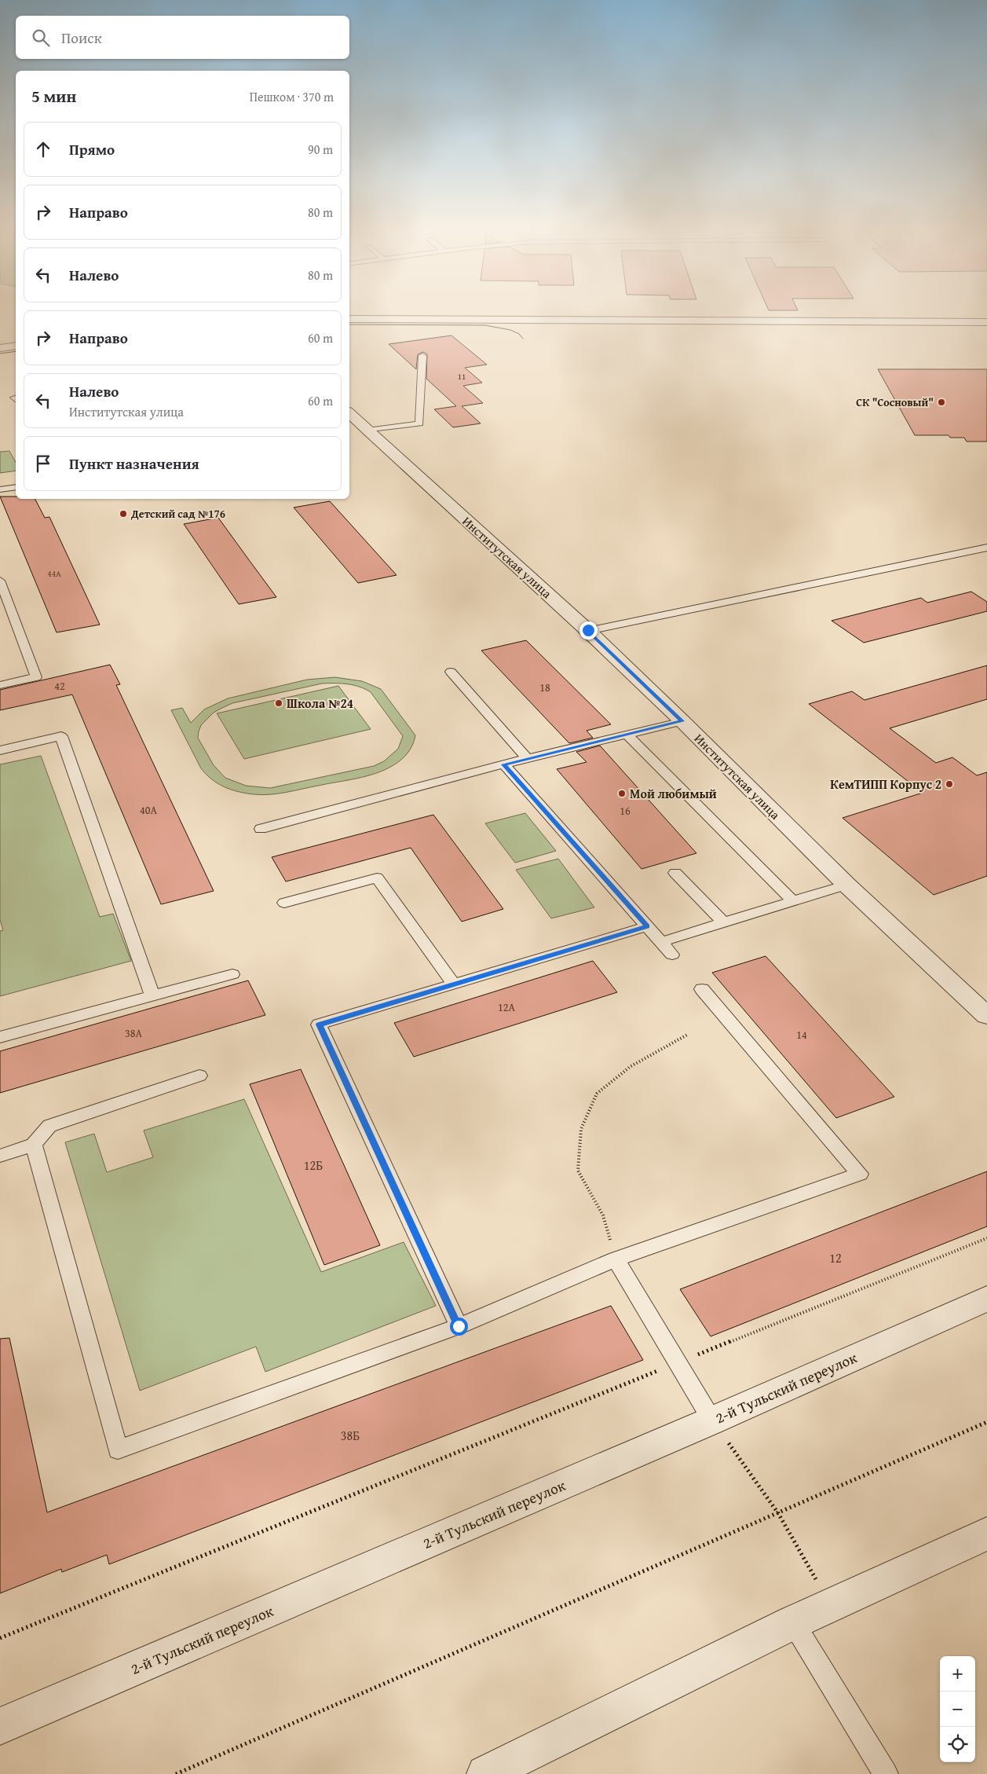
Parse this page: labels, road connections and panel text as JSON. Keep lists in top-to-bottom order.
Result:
{
  "streets": {
    "street": ["Институтская улица", "2-й Тульский переулок"]
  },
  "places": [
    "СК \"Сосновый\"",
    "Детский сад №176",
    "Школа №24",
    "КемТИПП Корпус 2",
    "Мой любимый"
  ],
  "house_numbers": [
    "11",
    "44А",
    "42",
    "18",
    "40А",
    "16",
    "12А",
    "38А",
    "14",
    "12Б",
    "12",
    "38Б"
  ],
  "page": {
    "search": "Поиск",
    "heading": ["5 мин", "Пешком · 370 m"],
    "list": [
      ["Прямо", "90 m"],
      ["Направо", "80 m"],
      ["Налево", "80 m"],
      ["Направо", "60 m"],
      ["Налево", "Институтская улица", "60 m"],
      "Пункт назначения"
    ],
    "map_buttons": ["+", "−"]
  }
}
